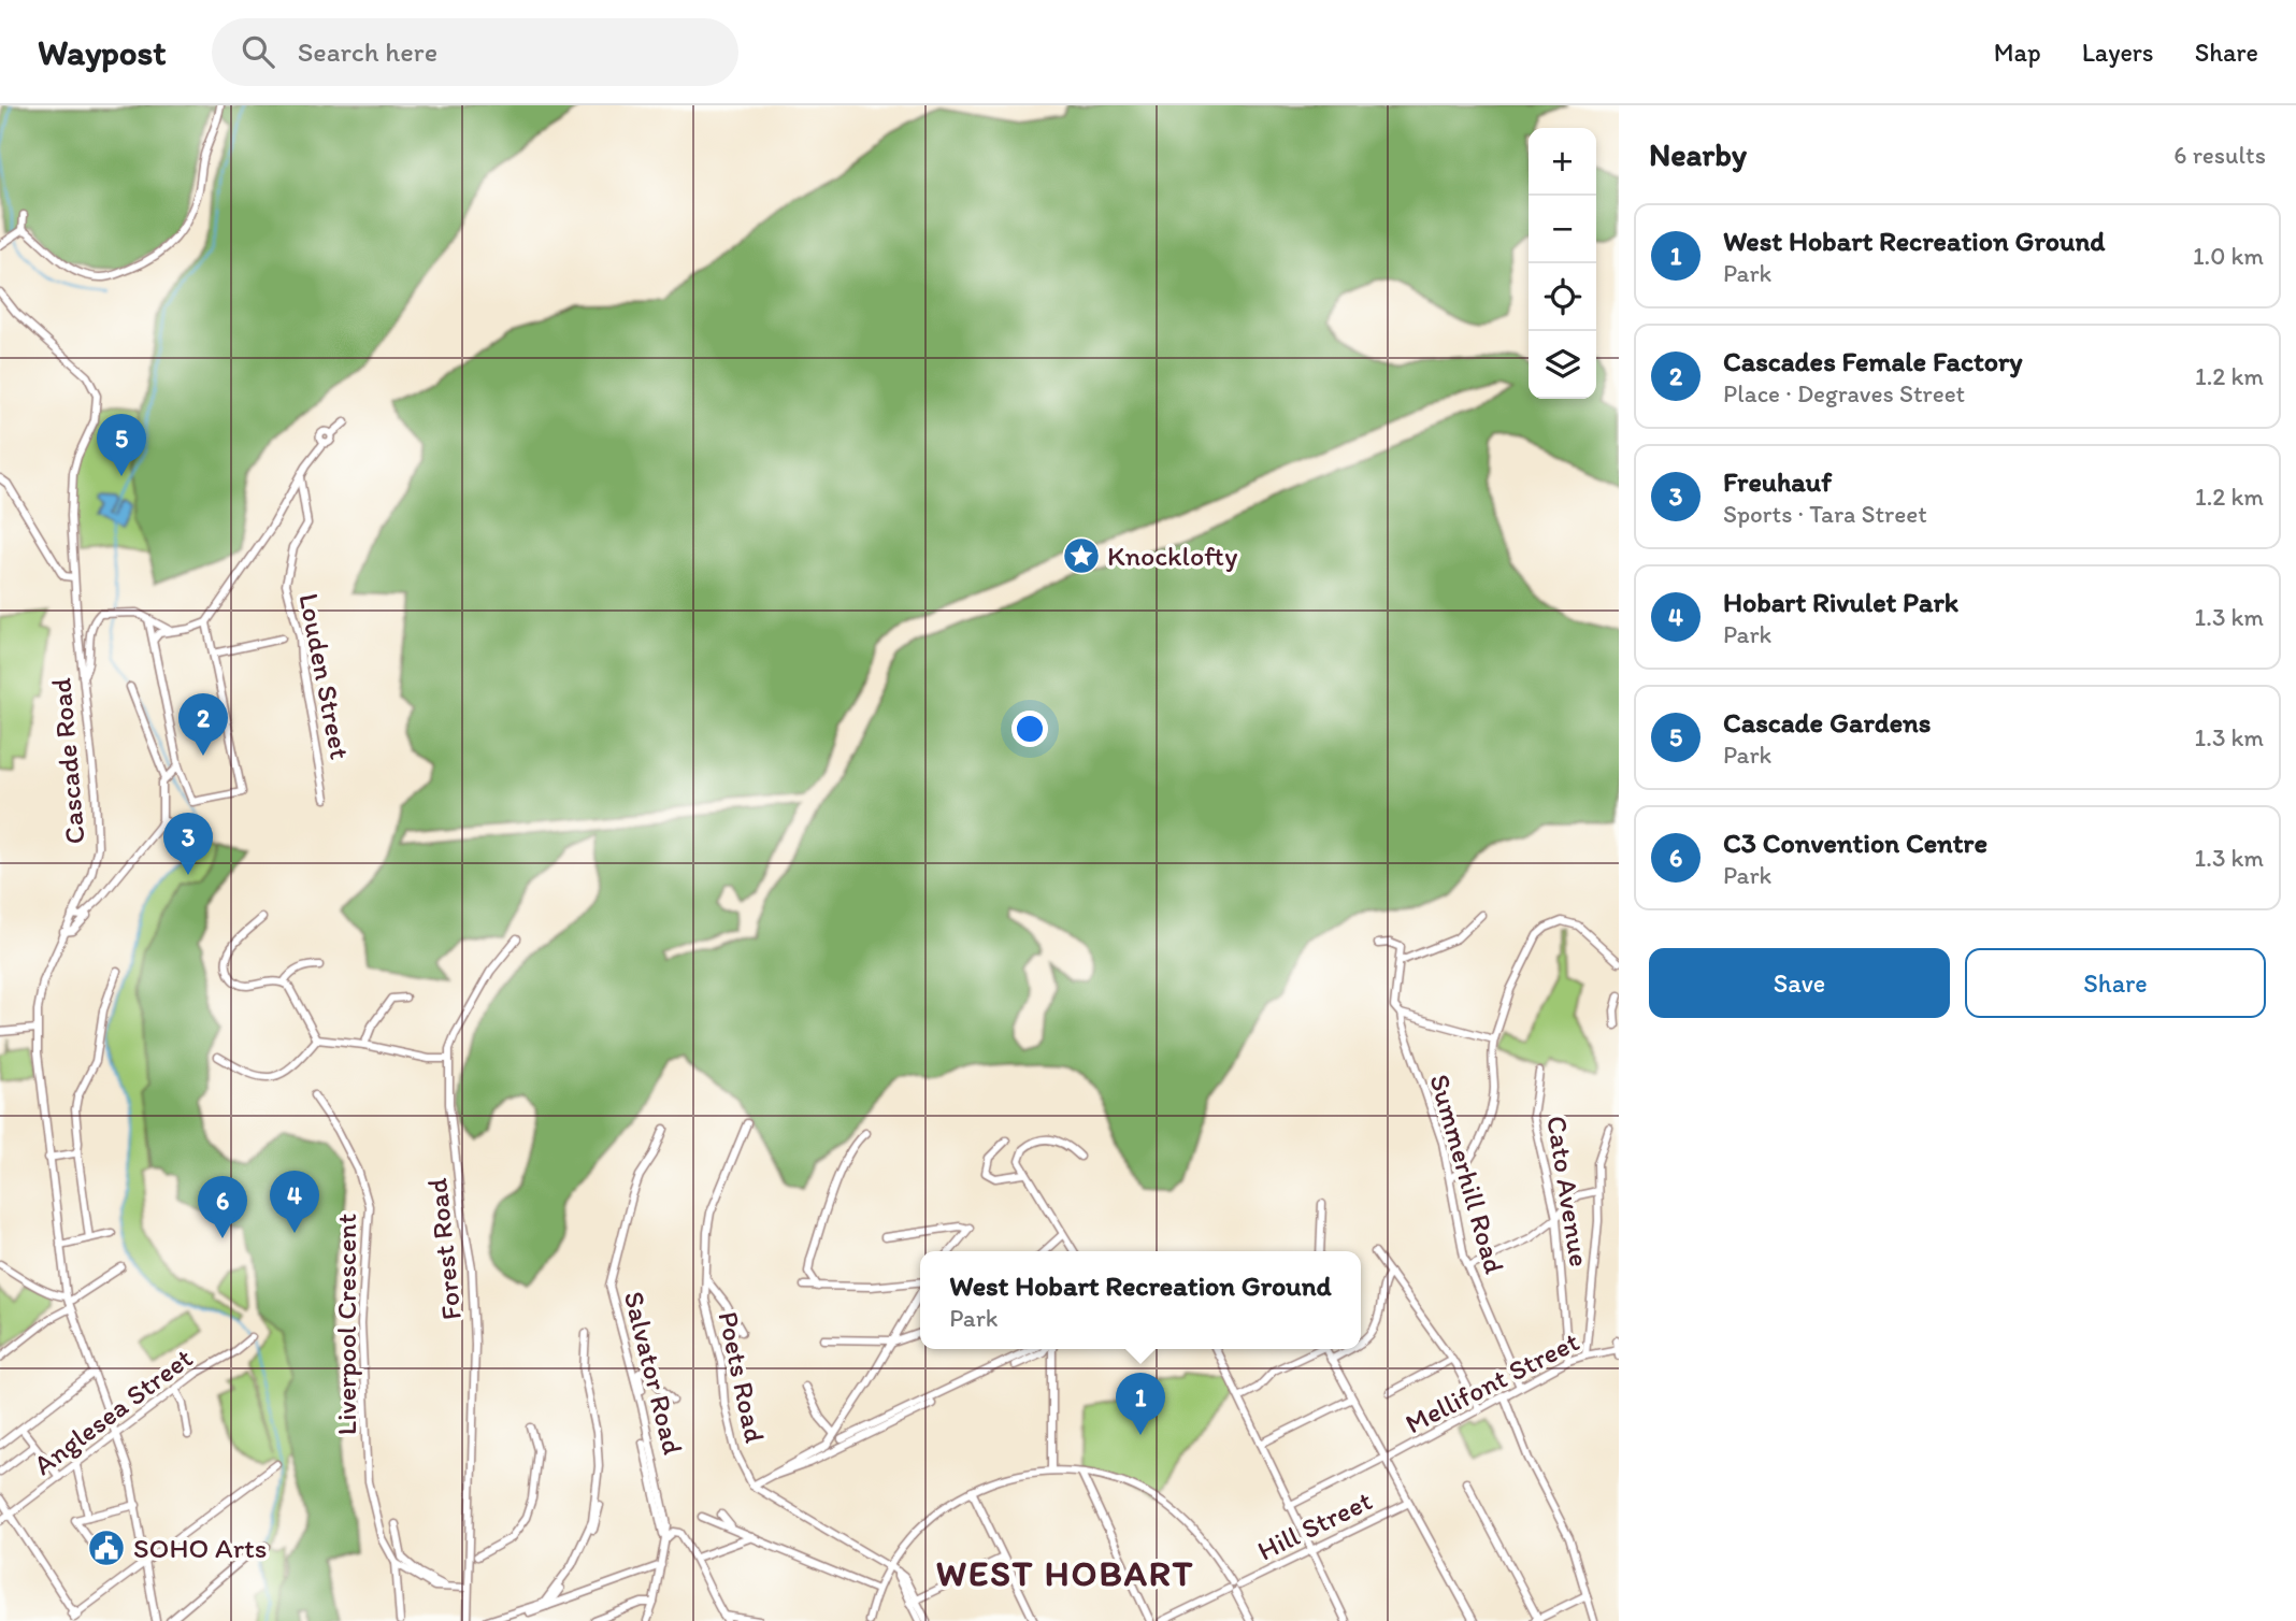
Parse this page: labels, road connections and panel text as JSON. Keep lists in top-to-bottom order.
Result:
{
  "streets": {
    "street": [
      "Louden Street",
      "Cascade Road",
      "Summerhill Road",
      "Cato Avenue",
      "Forest Road",
      "Liverpool Crescent",
      "Salvator Road",
      "Poets Road",
      "Mellifont Street",
      "Anglesea Street",
      "Hill Street"
    ]
  },
  "crossings": [
    ["Cascade Road", "Anglesea Street"],
    ["Summerhill Road", "Mellifont Street"],
    ["Cato Avenue", "Mellifont Street"]
  ],
  "districts": ["WEST HOBART"],
  "places": {
    "place": ["Knocklofty"],
    "public building": ["SOHO Arts"]
  },
  "page": {
    "header": "Waypost",
    "search": "Search here",
    "nav": ["Map", "Layers", "Share"],
    "heading": ["Nearby", "6 results"],
    "map_buttons": ["+", "−"],
    "list": [
      {
        "mark": "1",
        "name": "West Hobart Recreation Ground",
        "note": "Park",
        "value": "1.0 km"
      },
      {
        "mark": "2",
        "name": "Cascades Female Factory",
        "note": "Place · Degraves Street",
        "value": "1.2 km"
      },
      {
        "mark": "3",
        "name": "Freuhauf",
        "note": "Sports · Tara Street",
        "value": "1.2 km"
      },
      {
        "mark": "4",
        "name": "Hobart Rivulet Park",
        "note": "Park",
        "value": "1.3 km"
      },
      {
        "mark": "5",
        "name": "Cascade Gardens",
        "note": "Park",
        "value": "1.3 km"
      },
      {
        "mark": "6",
        "name": "C3 Convention Centre",
        "note": "Park",
        "value": "1.3 km"
      }
    ],
    "pins": [
      "5",
      "2",
      "3",
      "4",
      "6",
      "1"
    ],
    "buttons": ["Save", "Share"],
    "popup": ["West Hobart Recreation Ground", "Park"]
  }
}
